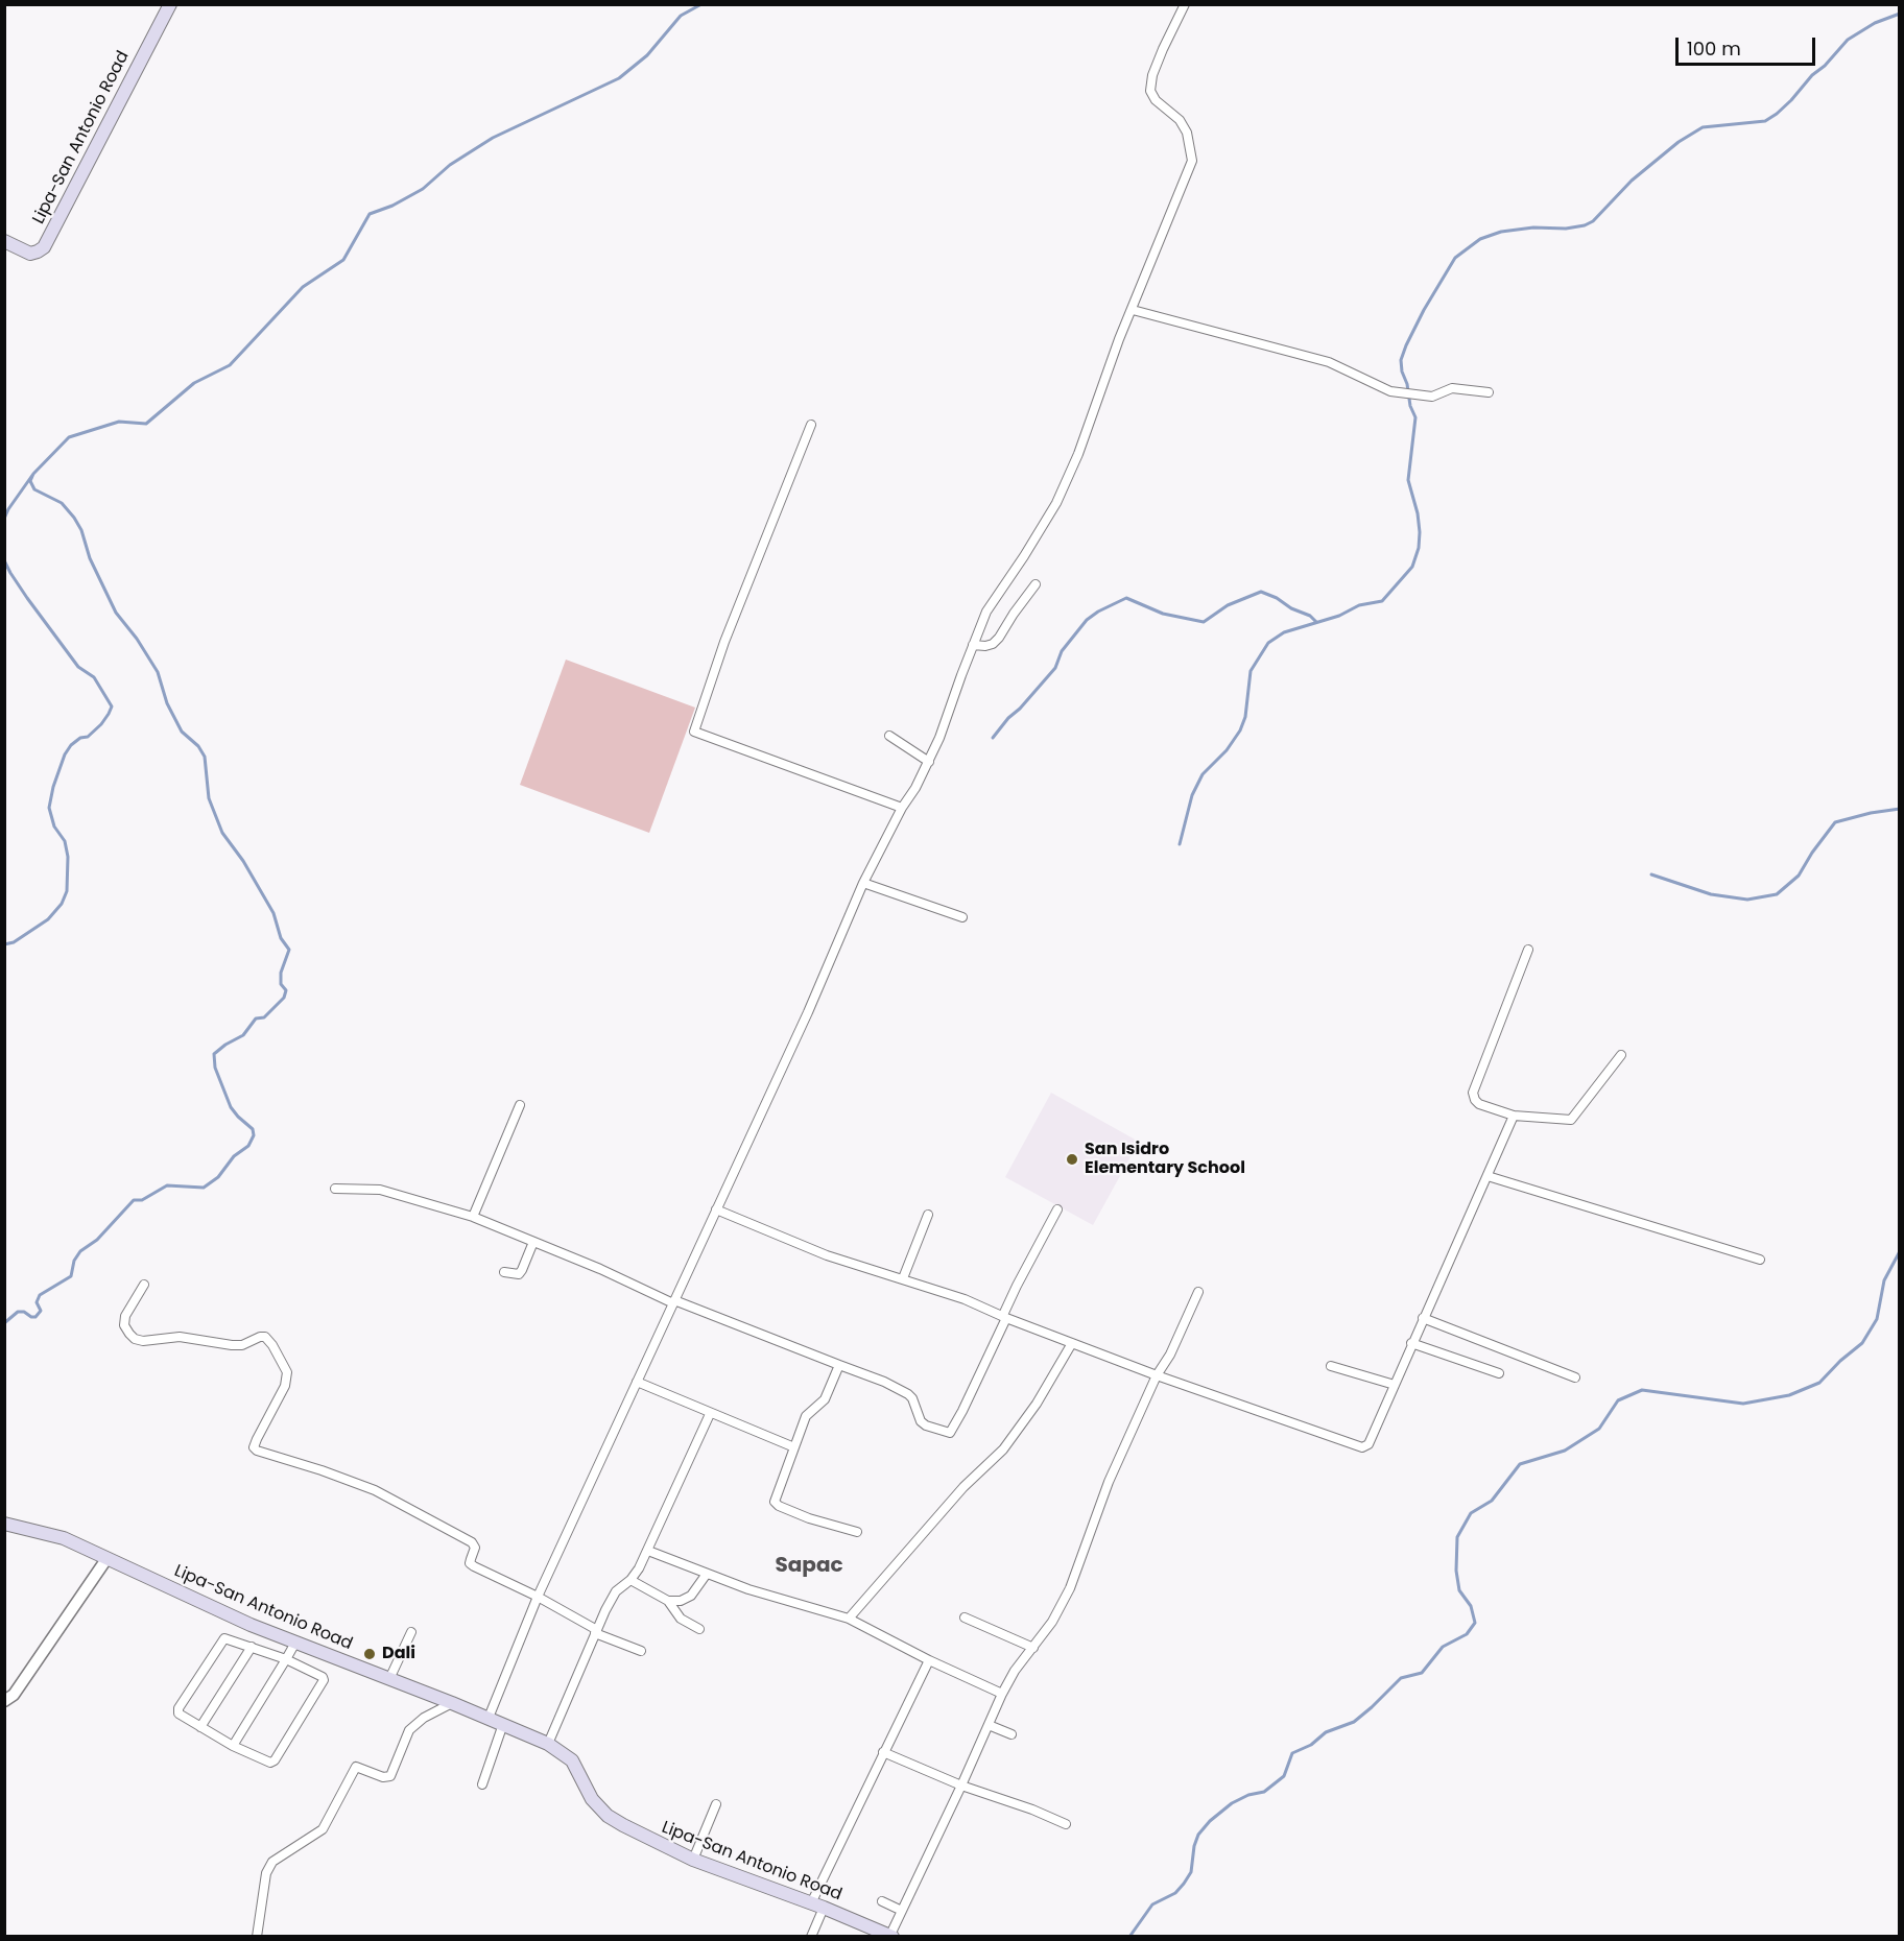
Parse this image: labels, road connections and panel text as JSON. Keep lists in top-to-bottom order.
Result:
{
  "streets": {
    "main road": ["Lipa-San Antonio Road"]
  },
  "districts": ["Sapac"],
  "places": ["San Isidro Elementary School", "Dali"],
  "scale_bar": "100 m"
}
